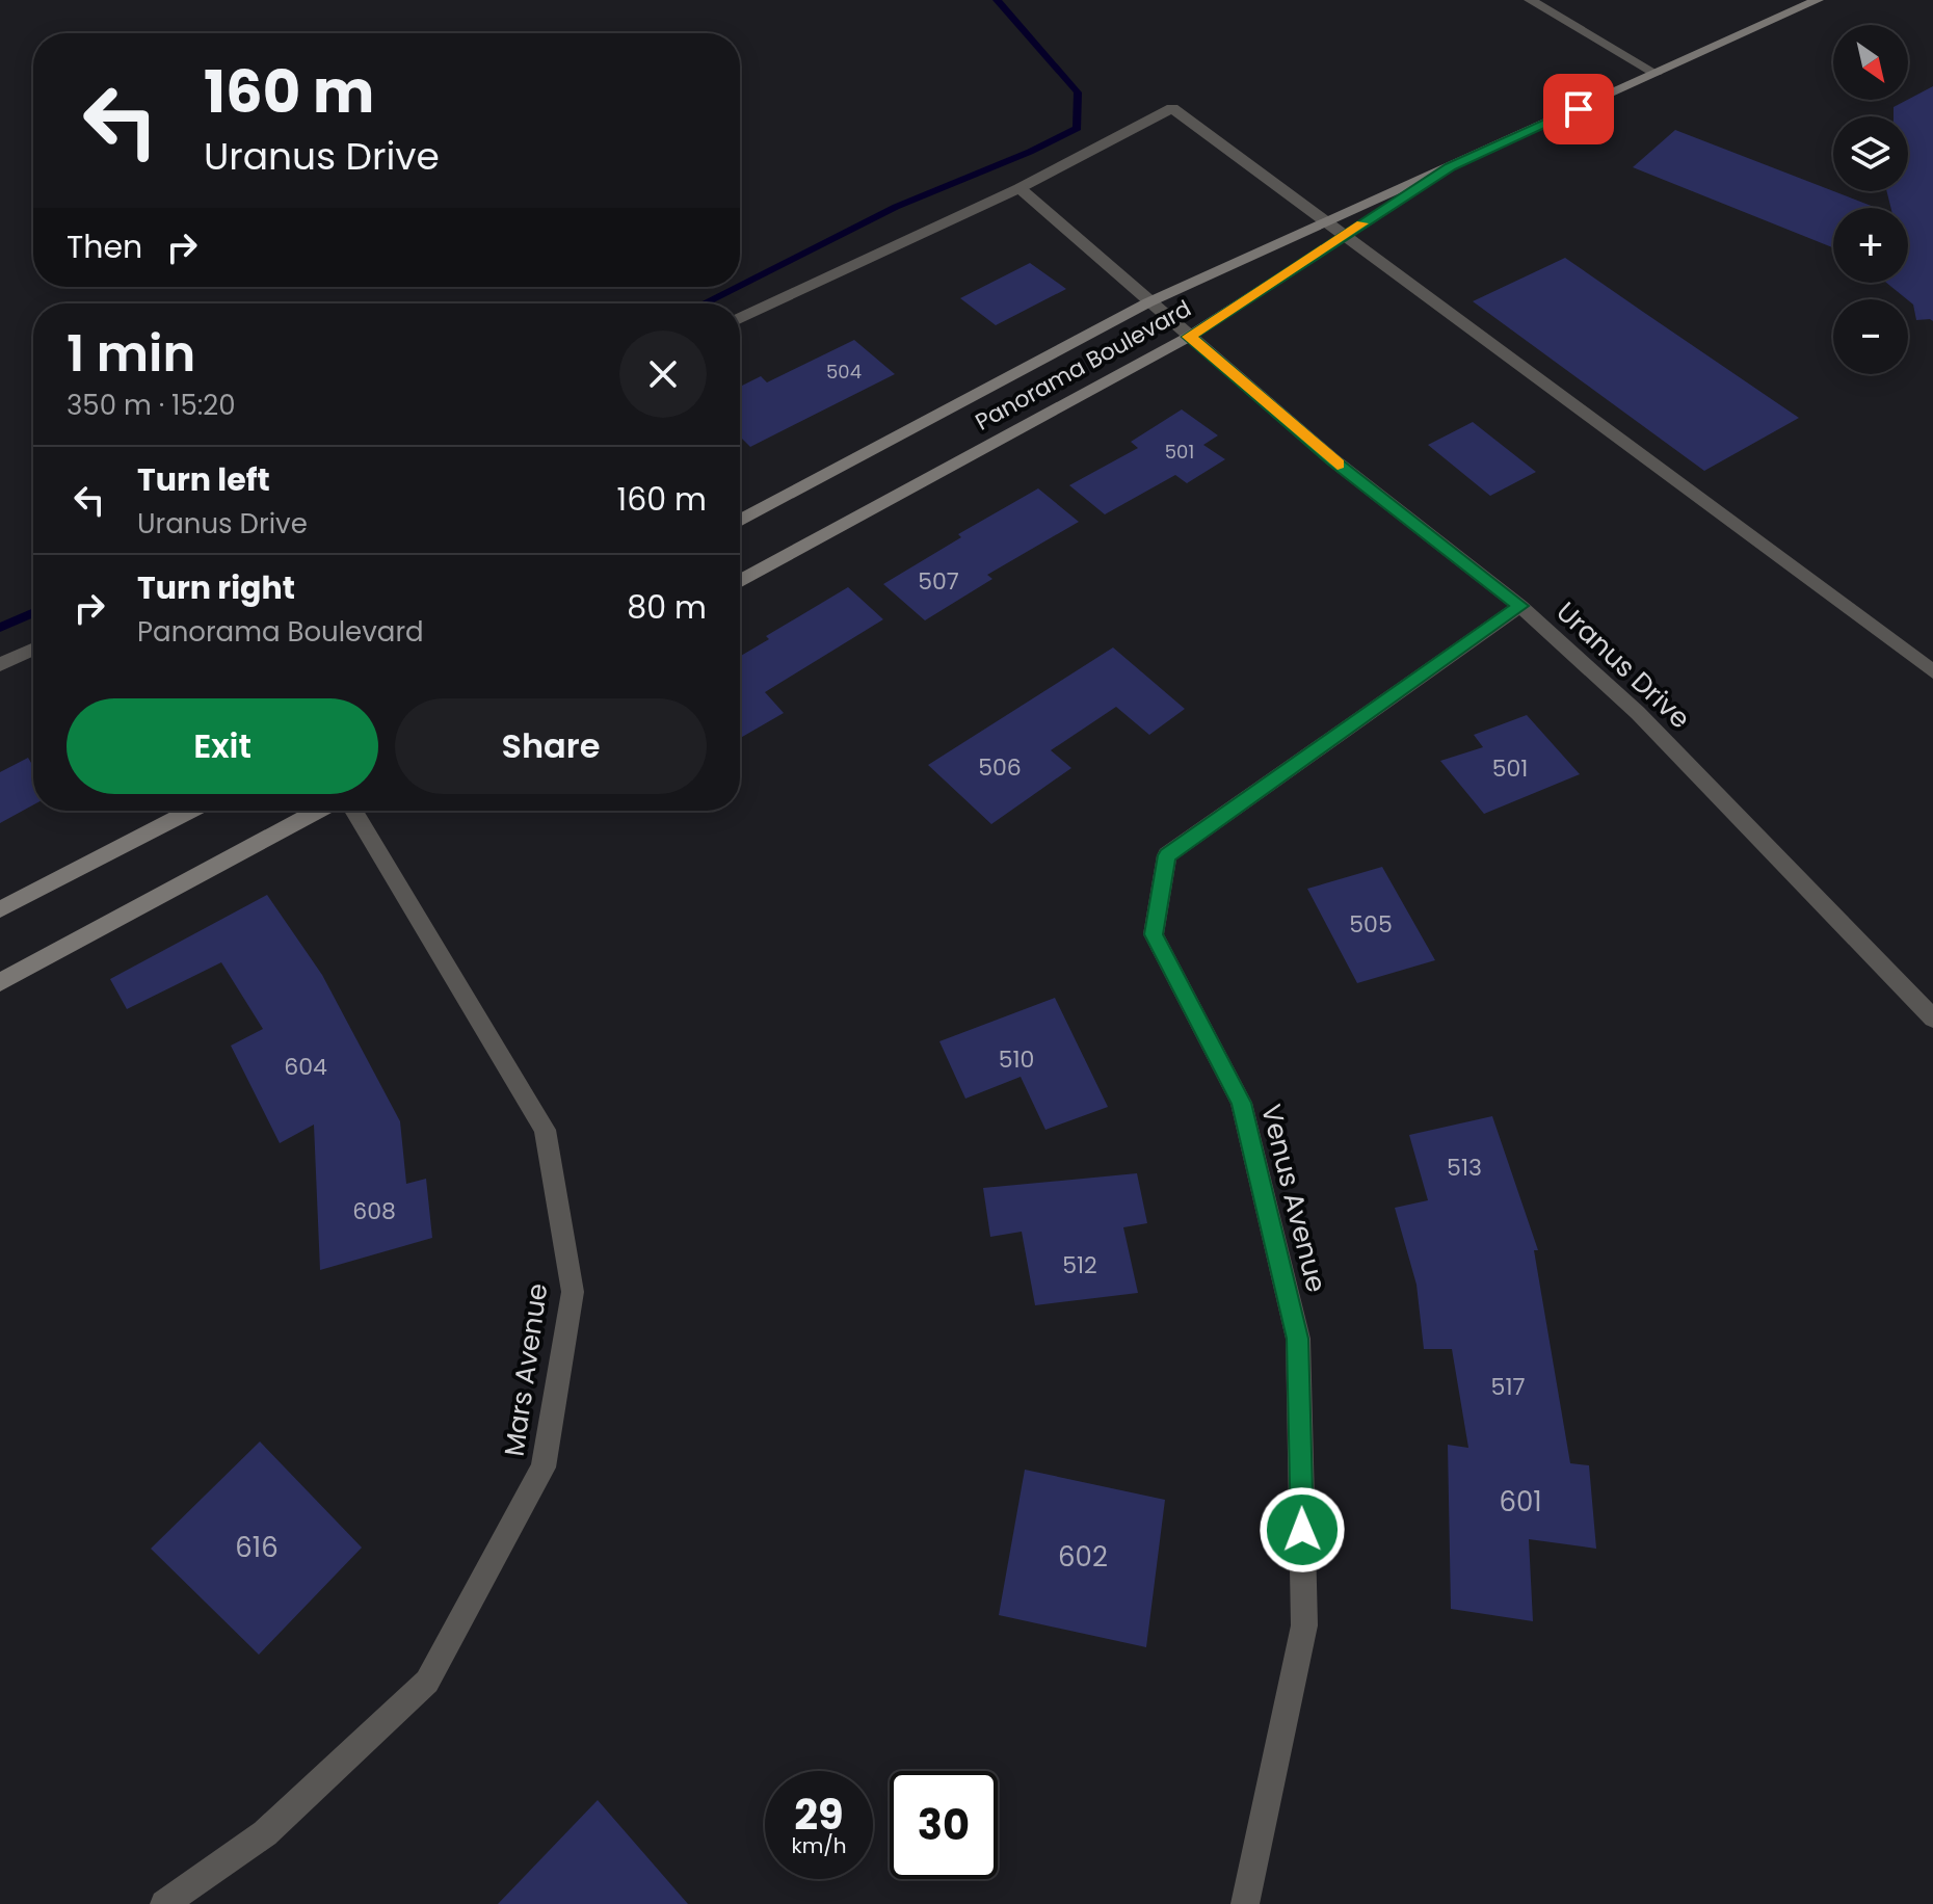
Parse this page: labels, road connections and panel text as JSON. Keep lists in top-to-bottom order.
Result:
{
  "streets": {
    "main road": ["Panorama Boulevard"],
    "street": ["Uranus Drive", "Venus Avenue", "Mars Avenue"]
  },
  "crossings": [
    ["Panorama Boulevard", "Uranus Drive"],
    ["Uranus Drive", "Venus Avenue"]
  ],
  "house_numbers": [
    "504",
    "501",
    "507",
    "506",
    "501",
    "505",
    "510",
    "604",
    "513",
    "608",
    "512",
    "517",
    "601",
    "616",
    "602"
  ],
  "north": "bottom right",
  "page": {
    "map_buttons": ["+", "−"],
    "turn": ["160 m", "Uranus Drive"],
    "then": "Then",
    "heading": ["1 min", "350 m · 15:20"],
    "list": [
      {
        "name": "Turn left",
        "note": "Uranus Drive",
        "value": "160 m"
      },
      {
        "name": "Turn right",
        "note": "Panorama Boulevard",
        "value": "80 m"
      }
    ],
    "buttons": ["Exit", "Share"],
    "speed": "29 km/h",
    "limit": "30"
  }
}
